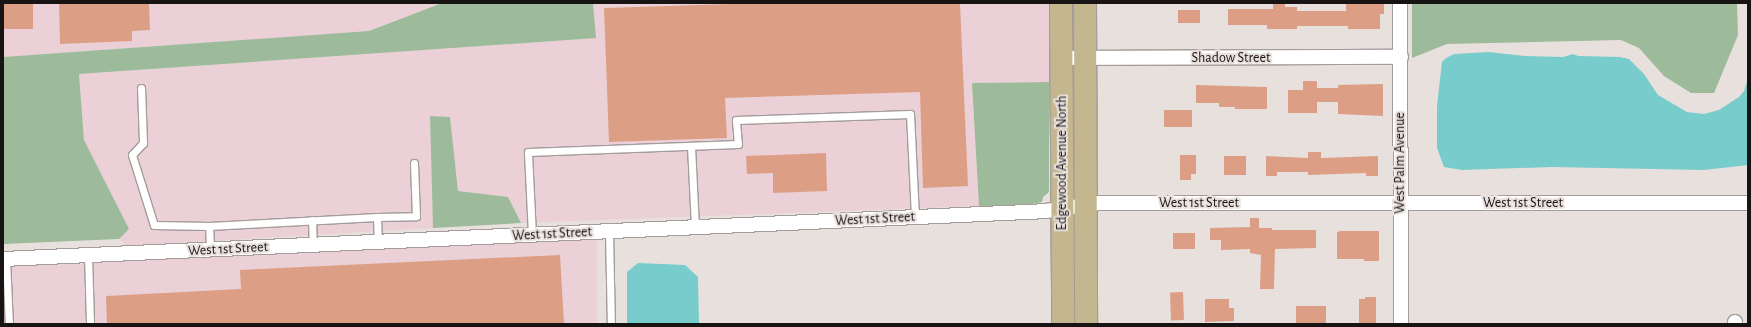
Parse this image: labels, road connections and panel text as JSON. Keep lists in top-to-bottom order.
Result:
{
  "streets": {
    "main road": ["Edgewood Avenue North"],
    "street": ["Shadow Street", "West Palm Avenue", "West 1st Street"]
  },
  "crossings": [
    ["Shadow Street", "Edgewood Avenue North"],
    ["Shadow Street", "West Palm Avenue"],
    ["Edgewood Avenue North", "West 1st Street"],
    ["West Palm Avenue", "West 1st Street"]
  ]
}
